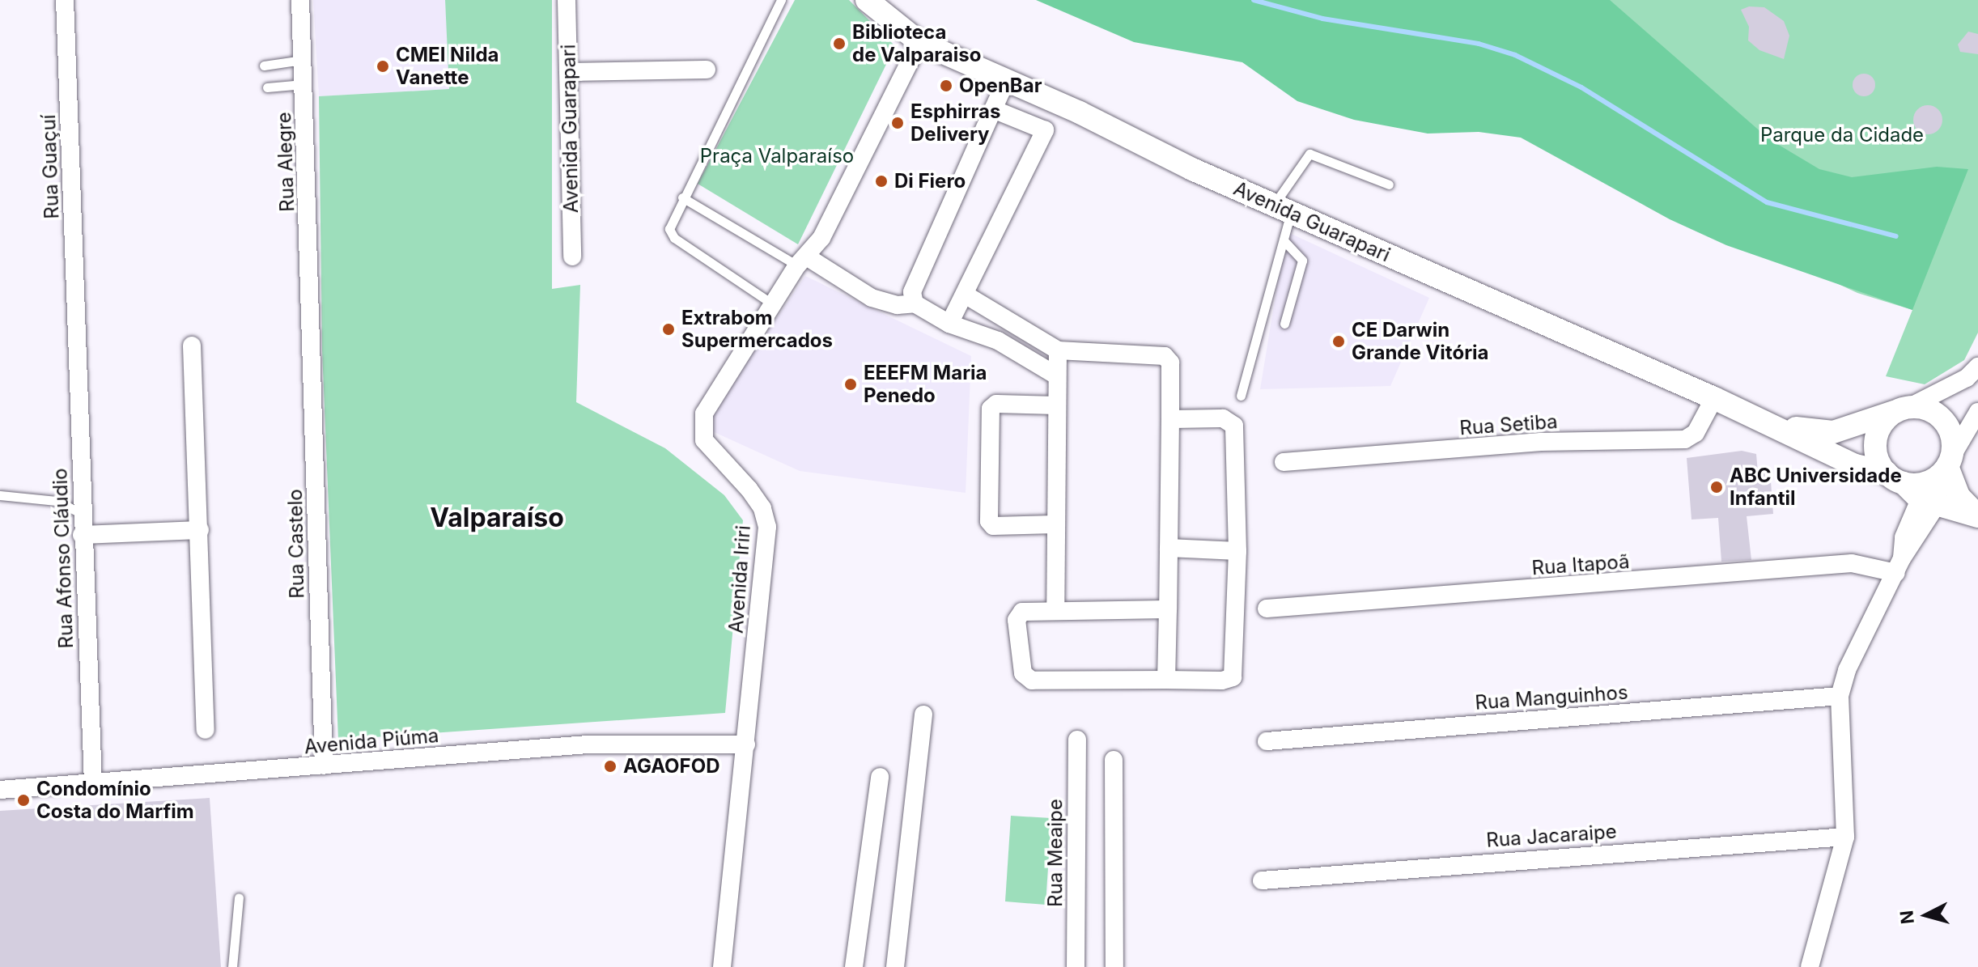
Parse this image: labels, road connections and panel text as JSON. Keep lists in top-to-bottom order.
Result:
{
  "streets": {
    "street": [
      "Avenida Guarapari",
      "Rua Alegre",
      "Rua Guaçuí",
      "Rua Setiba",
      "Rua Castelo",
      "Rua Afonso Cláudio",
      "Rua Itapoã",
      "Avenida Iriri",
      "Rua Manguinhos",
      "Avenida Piúma",
      "Rua Jacaraipe",
      "Rua Meaipe"
    ]
  },
  "crossings": [
    ["Avenida Guarapari", "Rua Setiba"],
    ["Avenida Guarapari", "Avenida Iriri"],
    ["Rua Alegre", "Rua Castelo"],
    ["Rua Guaçuí", "Rua Afonso Cláudio"],
    ["Rua Castelo", "Avenida Piúma"],
    ["Rua Afonso Cláudio", "Avenida Piúma"],
    ["Avenida Iriri", "Avenida Piúma"]
  ],
  "districts": ["Valparaíso"],
  "parks": ["Parque da Cidade", "Praça Valparaíso"],
  "places": [
    "Biblioteca de Valparaiso",
    "CMEI Nilda Vanette",
    "OpenBar",
    "Esphirras Delivery",
    "Di Fiero",
    "Extrabom Supermercados",
    "CE Darwin Grande Vitória",
    "EEEFM Maria Penedo",
    "ABC Universidade Infantil",
    "AGAOFOD",
    "Condomínio Costa do Marfim"
  ],
  "north": "left"
}
